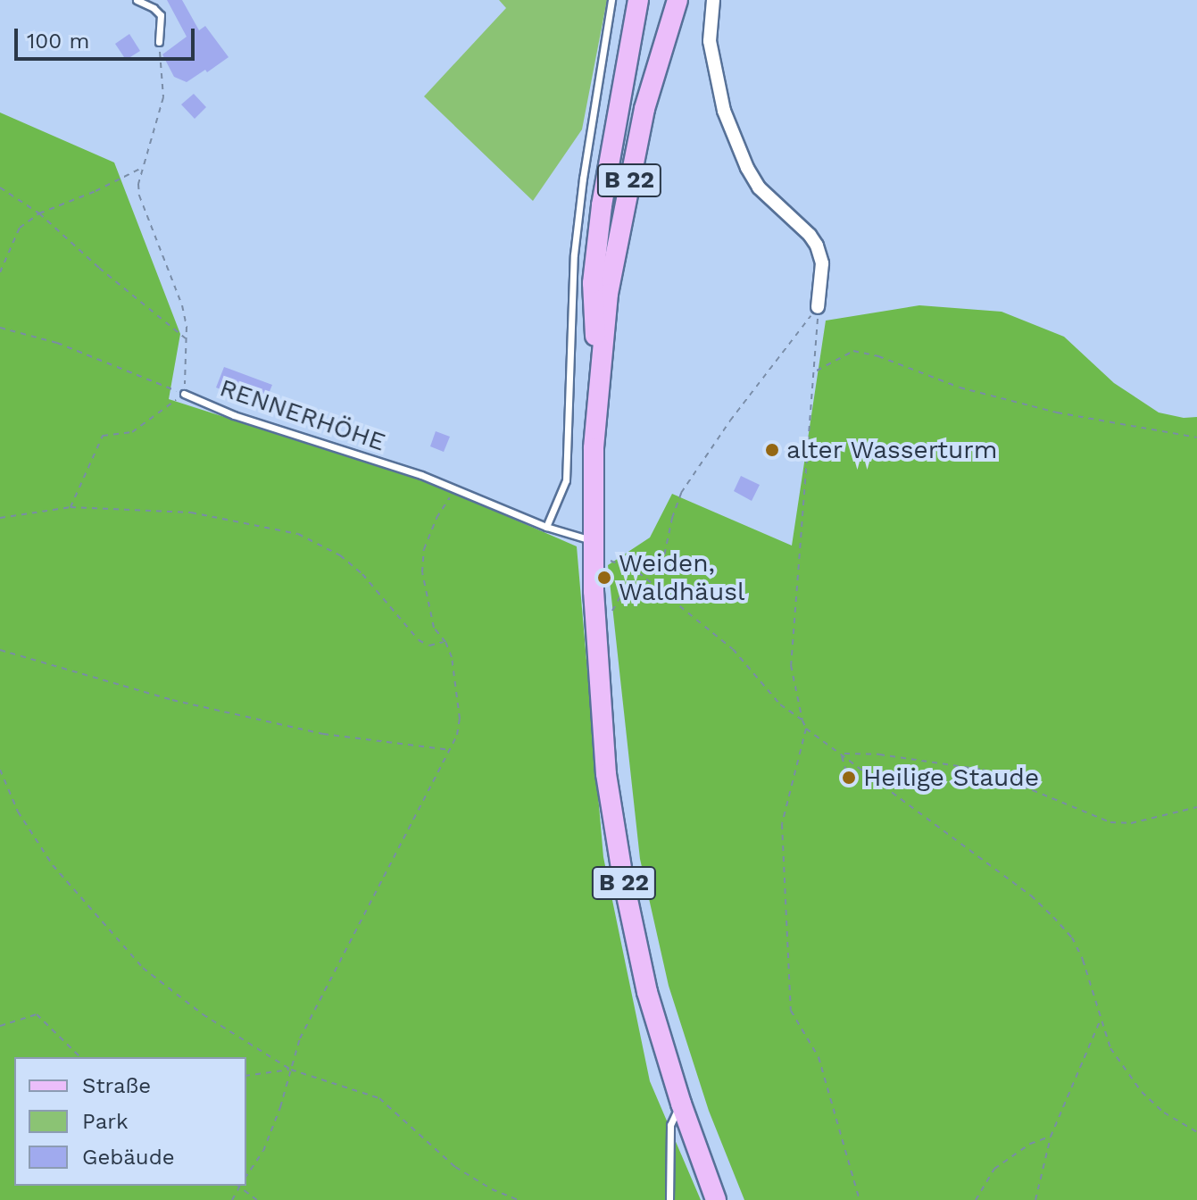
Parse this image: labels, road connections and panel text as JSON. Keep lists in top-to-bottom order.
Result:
{
  "streets": {
    "main road": ["B 22"],
    "lane": ["RENNERHÖHE"]
  },
  "crossings": [
    ["B 22", "RENNERHÖHE"]
  ],
  "places": ["alter Wasserturm", "Weiden, Waldhäusl", "Heilige Staude"],
  "legend": ["Straße", "Park", "Gebäude"],
  "scale_bar": "100 m"
}
